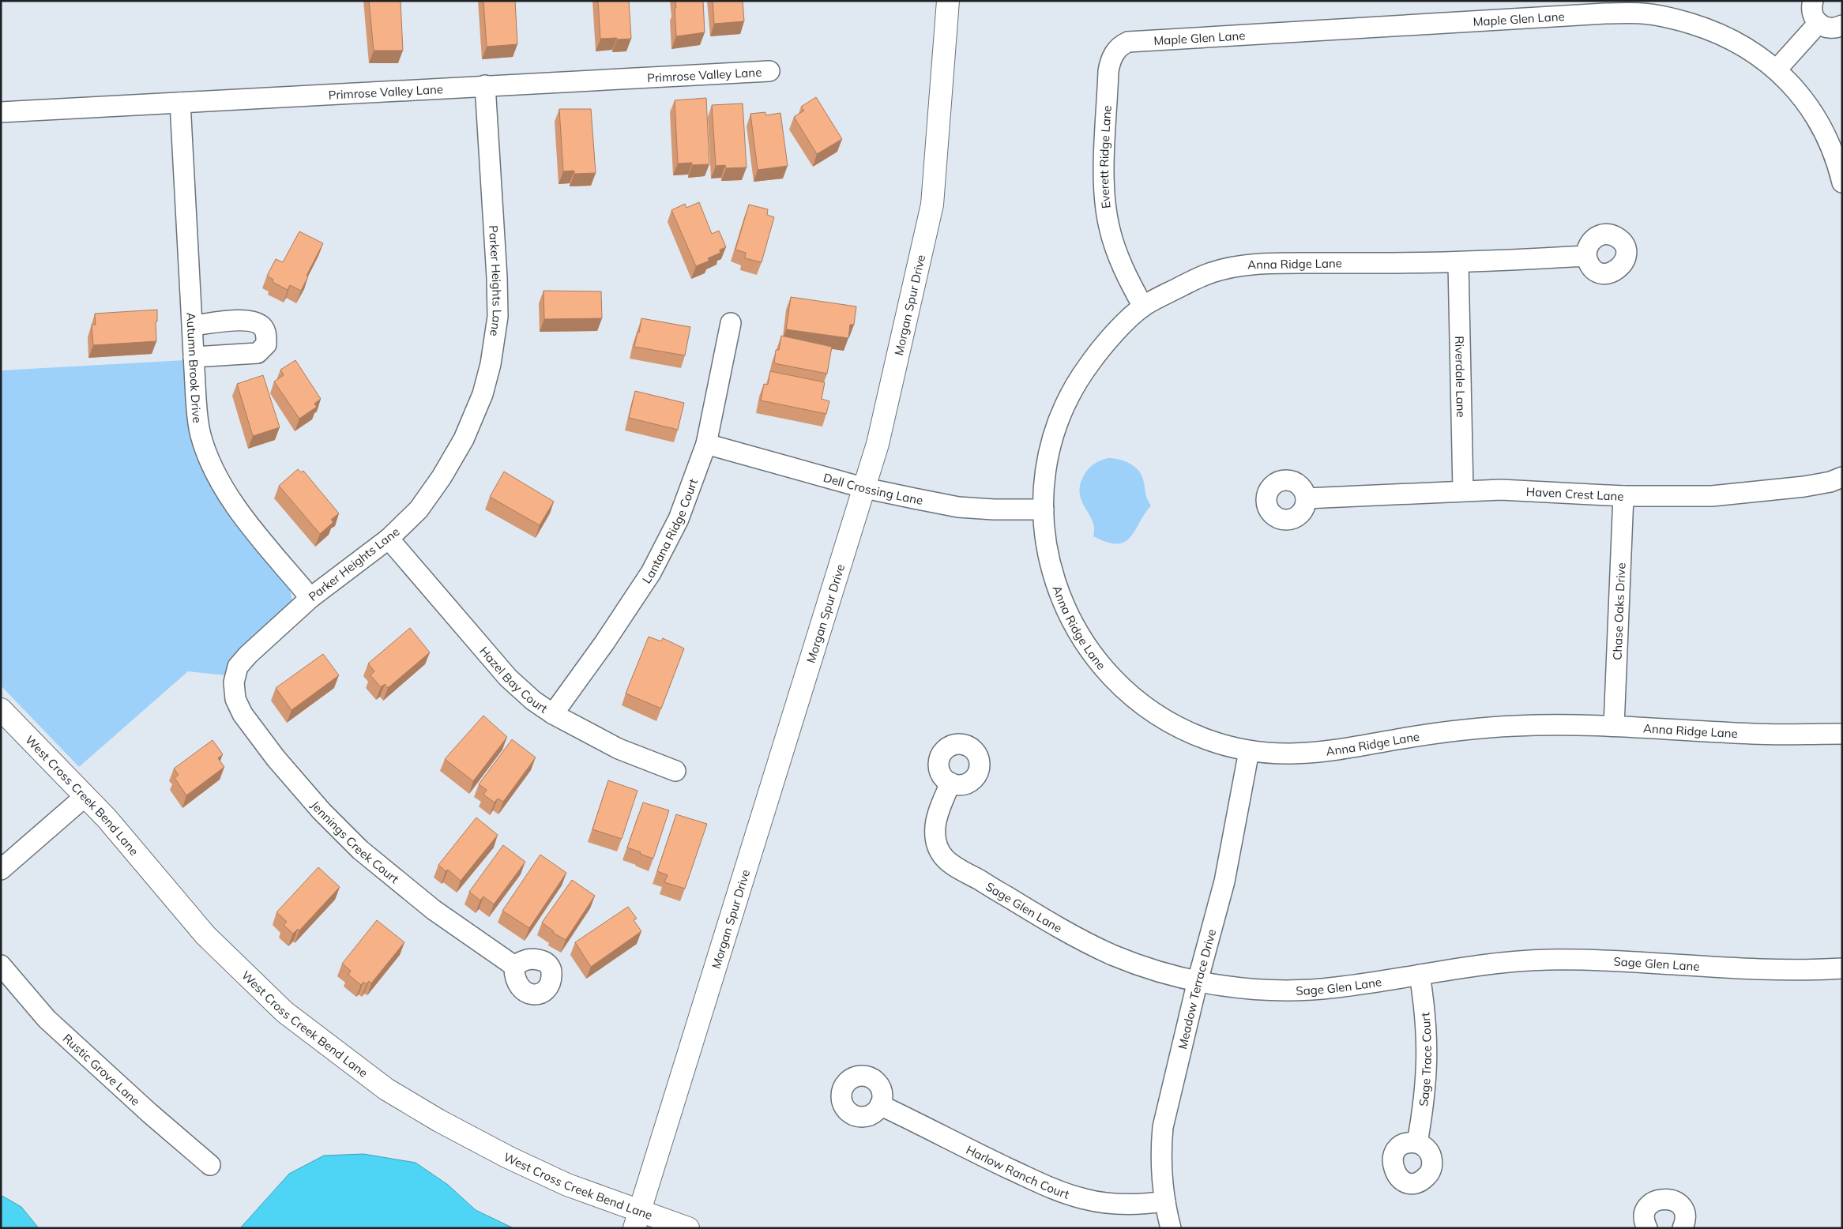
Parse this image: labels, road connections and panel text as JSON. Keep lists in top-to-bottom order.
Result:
{
  "streets": {
    "street": [
      "Maple Glen Lane",
      "Primrose Valley Lane",
      "Everett Ridge Lane",
      "Anna Ridge Lane",
      "Parker Heights Lane",
      "Morgan Spur Drive",
      "Autumn Brook Drive",
      "Riverdale Lane",
      "Dell Crossing Lane",
      "Haven Crest Lane",
      "Lantana Ridge Court",
      "Chase Oaks Drive",
      "Hazel Bay Court",
      "West Cross Creek Bend Lane",
      "Jennings Creek Court",
      "Sage Glen Lane",
      "Meadow Terrace Drive",
      "Sage Trace Court",
      "Rustic Grove Lane",
      "Harlow Ranch Court"
    ]
  },
  "crossings": [
    ["Maple Glen Lane", "Everett Ridge Lane"],
    ["Primrose Valley Lane", "Parker Heights Lane"],
    ["Primrose Valley Lane", "Autumn Brook Drive"],
    ["Everett Ridge Lane", "Anna Ridge Lane"],
    ["Anna Ridge Lane", "Riverdale Lane"],
    ["Anna Ridge Lane", "Dell Crossing Lane"],
    ["Anna Ridge Lane", "Chase Oaks Drive"],
    ["Anna Ridge Lane", "Meadow Terrace Drive"],
    ["Parker Heights Lane", "Autumn Brook Drive"],
    ["Parker Heights Lane", "Hazel Bay Court"],
    ["Parker Heights Lane", "Jennings Creek Court"],
    ["Morgan Spur Drive", "Dell Crossing Lane"],
    ["Morgan Spur Drive", "West Cross Creek Bend Lane"],
    ["Riverdale Lane", "Haven Crest Lane"],
    ["Dell Crossing Lane", "Lantana Ridge Court"],
    ["Haven Crest Lane", "Chase Oaks Drive"],
    ["Lantana Ridge Court", "Hazel Bay Court"],
    ["Sage Glen Lane", "Meadow Terrace Drive"],
    ["Sage Glen Lane", "Sage Trace Court"],
    ["Meadow Terrace Drive", "Harlow Ranch Court"]
  ]
}
